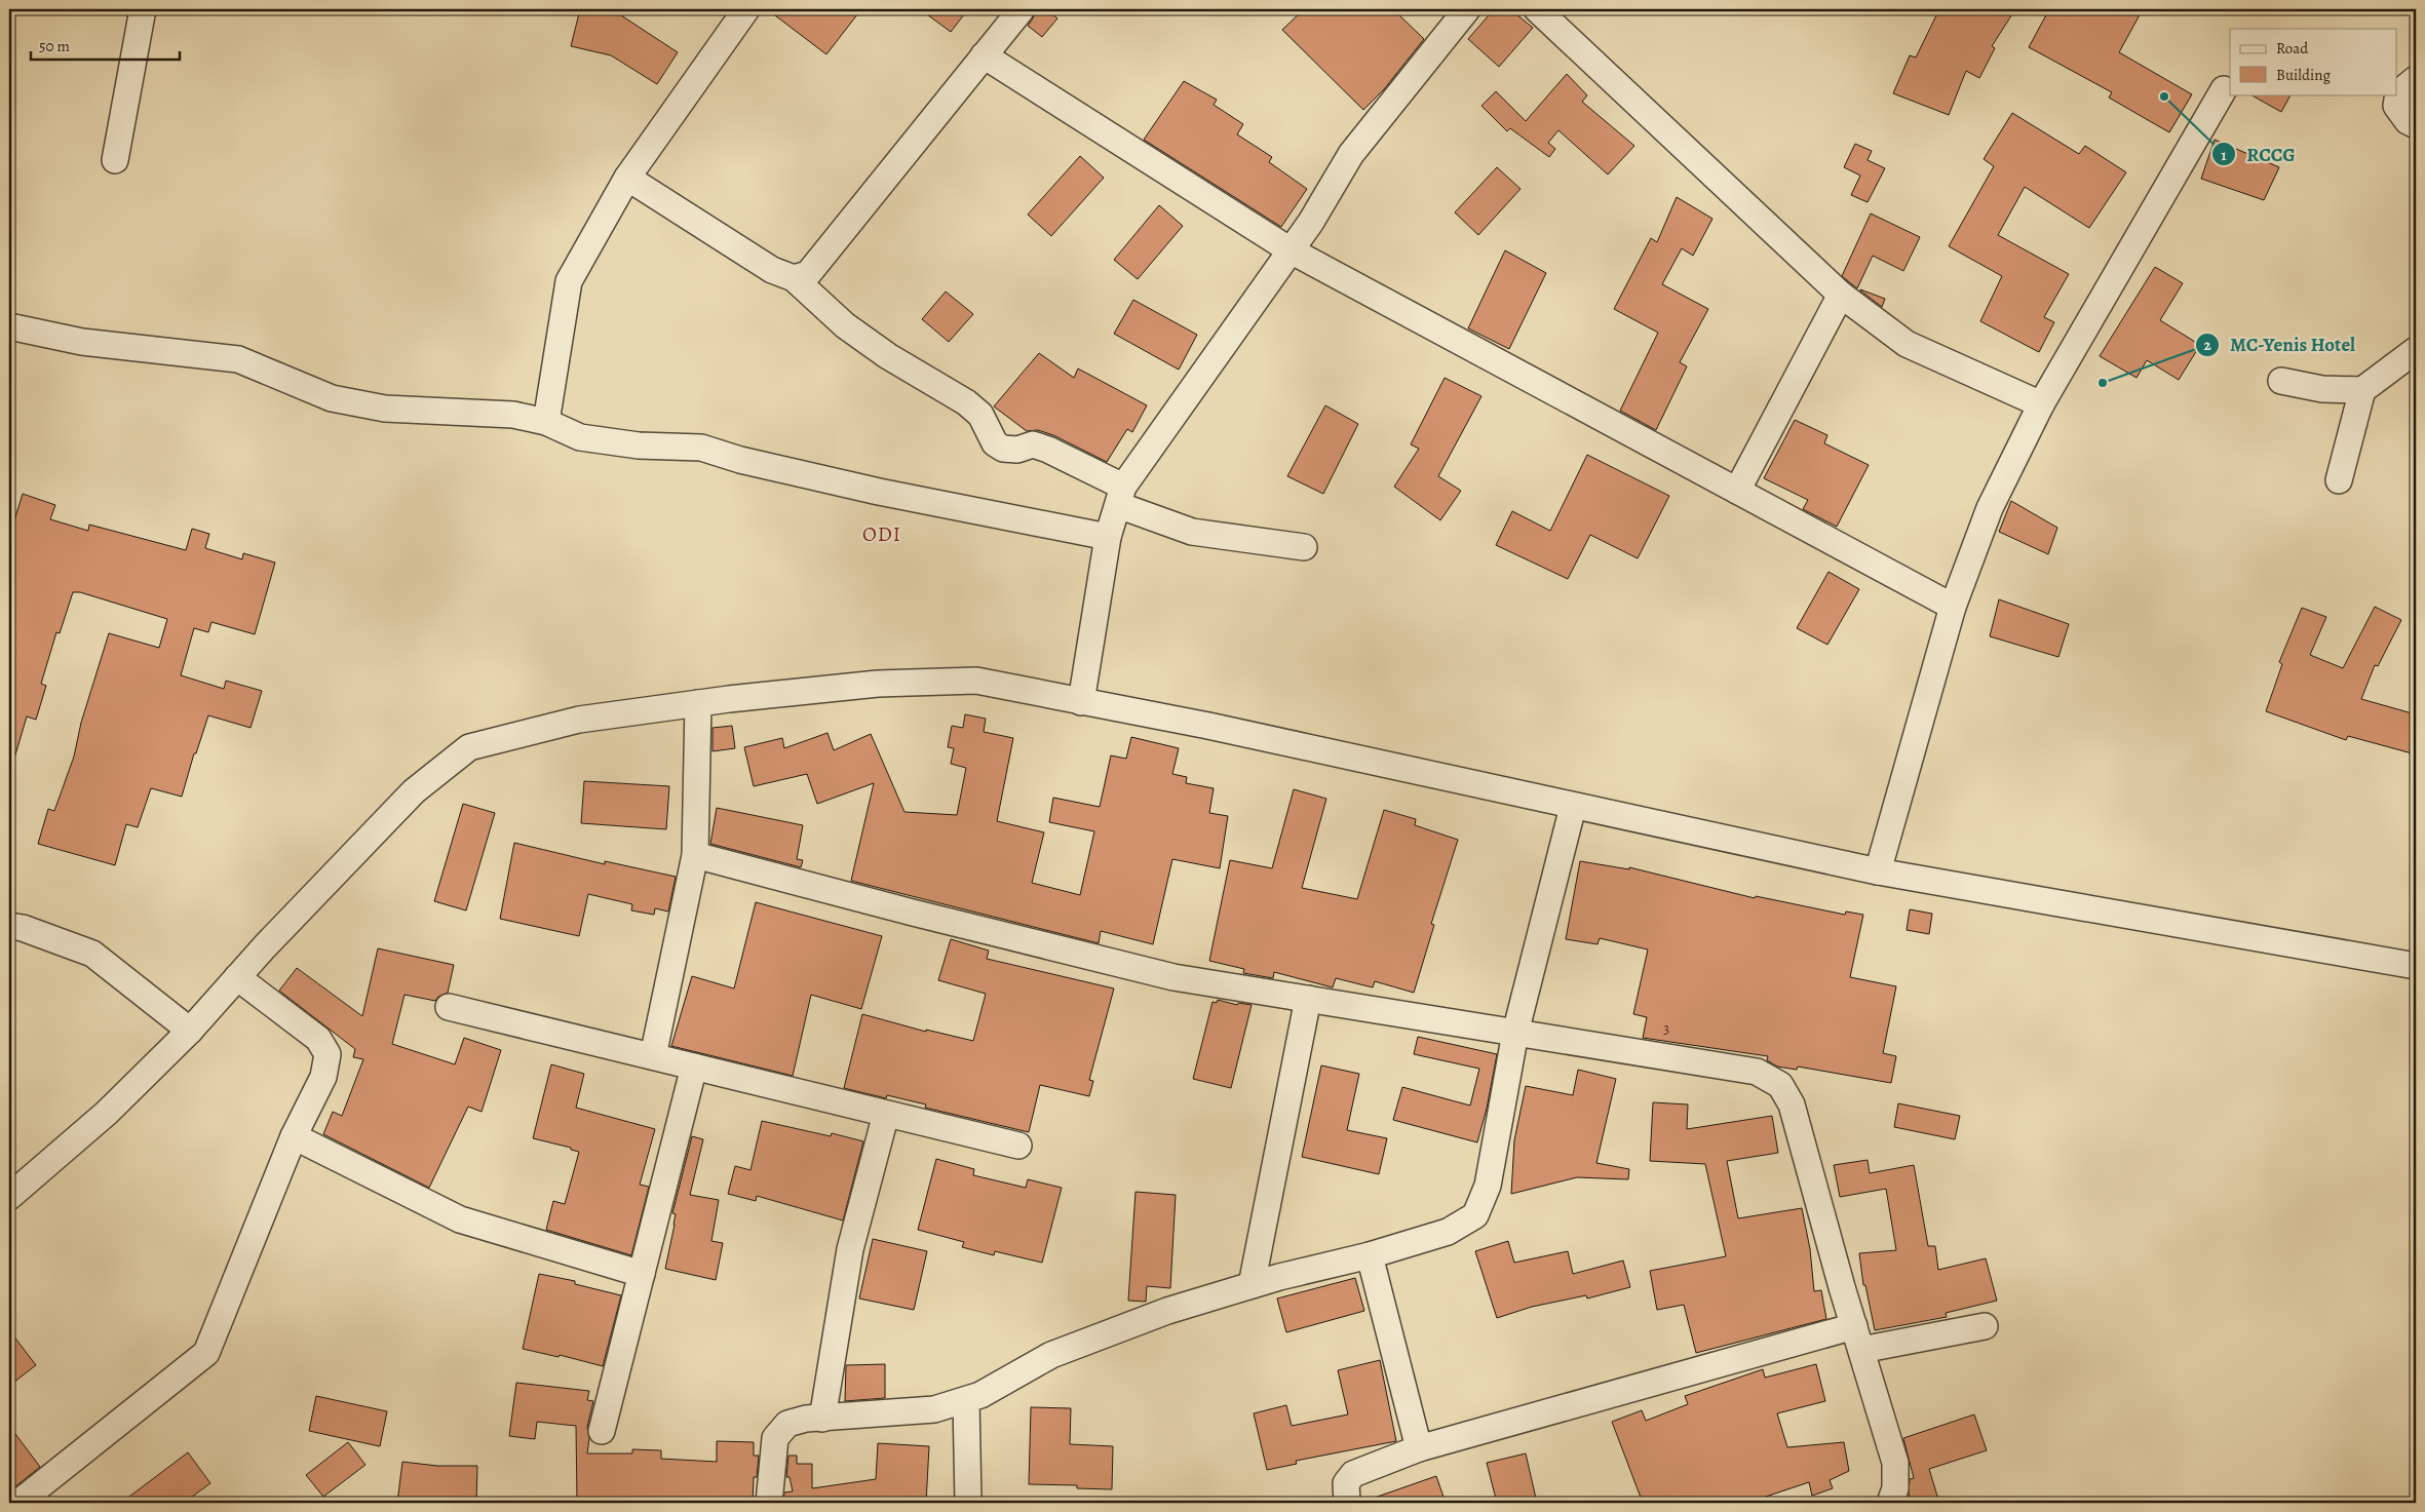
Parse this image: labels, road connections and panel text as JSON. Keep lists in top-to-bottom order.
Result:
{
  "districts": ["ODI"],
  "places": ["RCCG", "MC-Yenis Hotel"],
  "house_numbers": ["3"],
  "legend": ["Road", "Building"],
  "scale_bar": "50 m"
}
